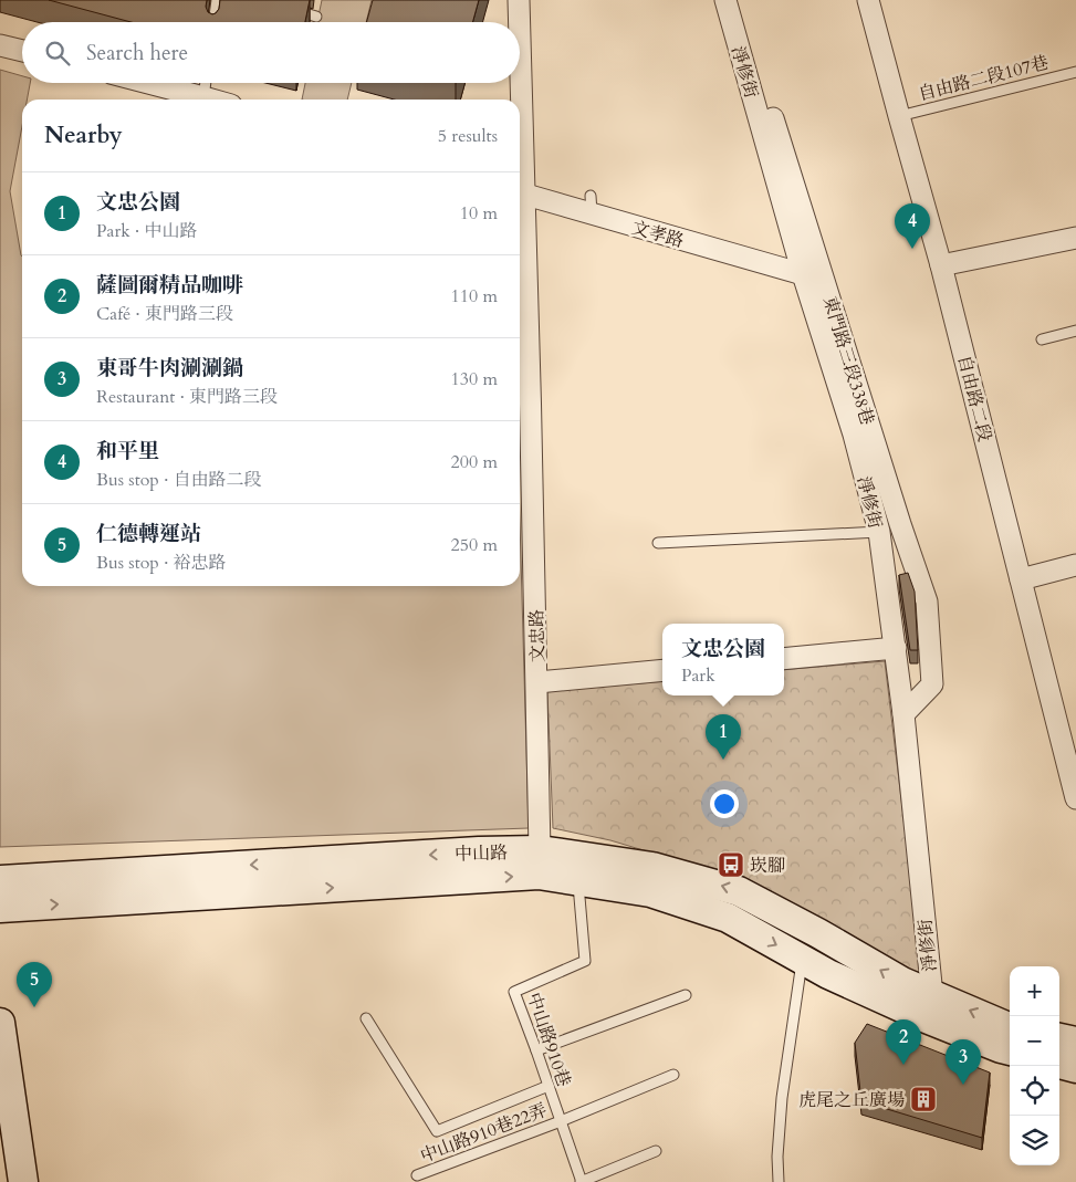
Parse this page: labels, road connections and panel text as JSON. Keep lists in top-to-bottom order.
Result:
{
  "streets": {
    "main road": ["中山路"],
    "street": [
      "淨修街",
      "文孝路",
      "東門路三段338巷",
      "自由路二段",
      "文忠路"
    ],
    "lane": ["自由路二段107巷", "中山路910巷", "中山路910巷22弄"]
  },
  "crossings": [
    ["淨修街", "文孝路"],
    ["淨修街", "東門路三段338巷"],
    ["淨修街", "中山路"],
    ["自由路二段107巷", "自由路二段"],
    ["文孝路", "文忠路"],
    ["文忠路", "中山路"],
    ["中山路", "中山路910巷"],
    ["中山路910巷", "中山路910巷22弄"]
  ],
  "places": {
    "bus stop": ["崁腳"],
    "building": ["虎尾之丘廣場"]
  },
  "page": {
    "search": "Search here",
    "heading": ["Nearby", "5 results"],
    "list": [
      {
        "mark": "1",
        "name": "文忠公園",
        "note": "Park · 中山路",
        "value": "10 m"
      },
      {
        "mark": "2",
        "name": "薩圖爾精品咖啡",
        "note": "Café · 東門路三段",
        "value": "110 m"
      },
      {
        "mark": "3",
        "name": "東哥牛肉涮涮鍋",
        "note": "Restaurant · 東門路三段",
        "value": "130 m"
      },
      {
        "mark": "4",
        "name": "和平里",
        "note": "Bus stop · 自由路二段",
        "value": "200 m"
      },
      {
        "mark": "5",
        "name": "仁德轉運站",
        "note": "Bus stop · 裕忠路",
        "value": "250 m"
      }
    ],
    "pins": [
      "4",
      "1",
      "5",
      "2",
      "3"
    ],
    "popup": ["文忠公園", "Park"],
    "map_buttons": ["+", "−"]
  }
}
